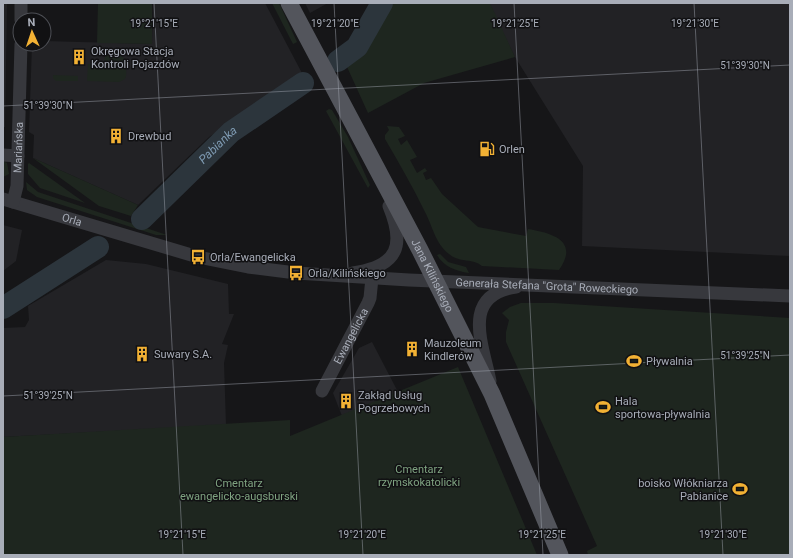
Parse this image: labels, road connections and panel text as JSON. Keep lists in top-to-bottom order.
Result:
{
  "streets": {
    "main road": ["Jana Kilińskiego"],
    "street": [
      "Mariańska",
      "Orla",
      "Generała Stefana \"Grota\" Roweckiego",
      "Ewangelicka"
    ]
  },
  "crossings": [
    ["Mariańska", "Orla"],
    ["Orla", "Generała Stefana \"Grota\" Roweckiego"],
    ["Jana Kilińskiego", "Generała Stefana \"Grota\" Roweckiego"],
    ["Generała Stefana \"Grota\" Roweckiego", "Ewangelicka"]
  ],
  "water": ["Pabianka"],
  "parks": ["Cmentarz rzymskokatolicki", "Cmentarz ewangelicko-augsburski"],
  "places": {
    "building": [
      "Okręgowa Stacja Kontroli Pojazdów",
      "Drewbud",
      "Mauzoleum Kindlerów",
      "Suwary S.A.",
      "Zakłąd Usług Pogrzebowych"
    ],
    "fuel station": ["Orlen"],
    "bus stop": ["Orla/Ewangelicka", "Orla/Kilińskiego"],
    "sports": ["Pływalnia", "Hala sportowa-pływalnia", "boisko Włókniarza Pabianice"]
  },
  "north": "top",
  "coordinates": [
    "19°21'15\"E",
    "19°21'20\"E",
    "19°21'25\"E",
    "19°21'30\"E",
    "51°39'30\"N",
    "51°39'25\"N"
  ]
}
